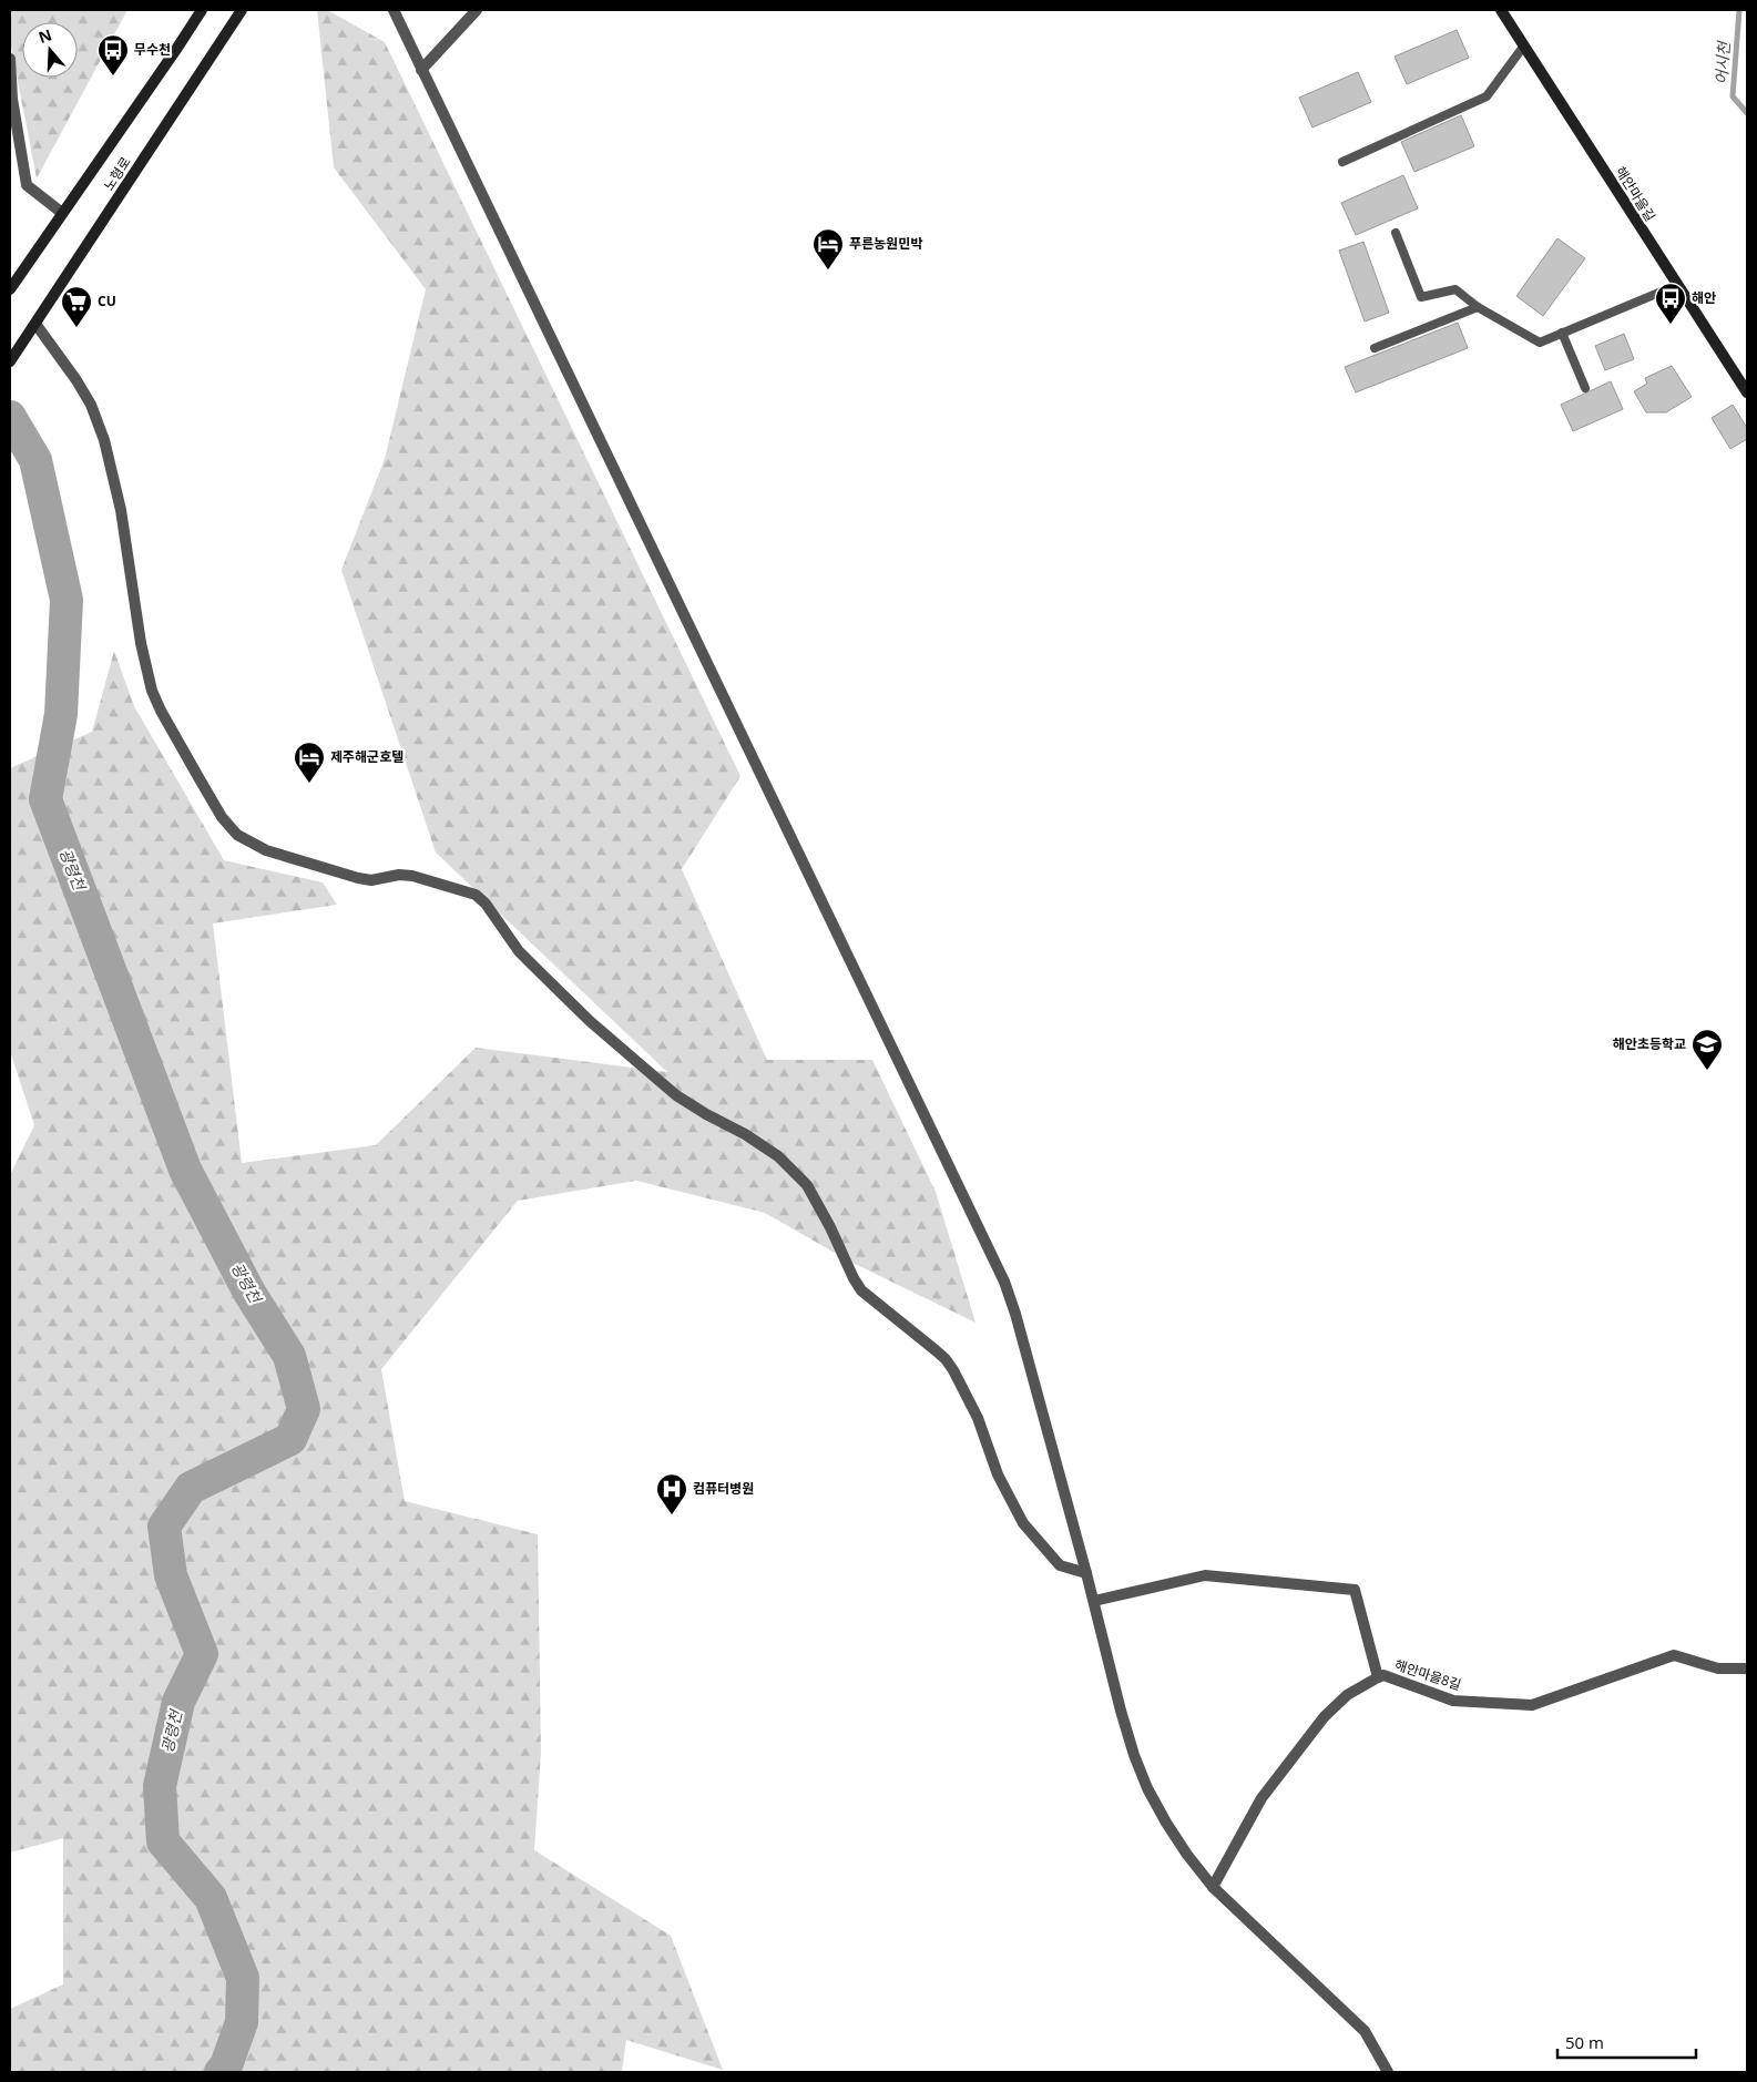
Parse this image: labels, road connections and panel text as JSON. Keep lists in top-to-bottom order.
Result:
{
  "streets": {
    "main road": ["노형로", "해안마을길"],
    "street": ["해안마을8길"]
  },
  "water": ["어시천", "광령천"],
  "places": {
    "bus stop": ["무수천", "해안"],
    "hotel": ["푸른농원민박", "제주해군호텔"],
    "supermarket": ["CU"],
    "school or university": ["해안초등학교"],
    "hospital": ["컴퓨터병원"]
  },
  "scale_bar": "50 m",
  "north": "top"
}
